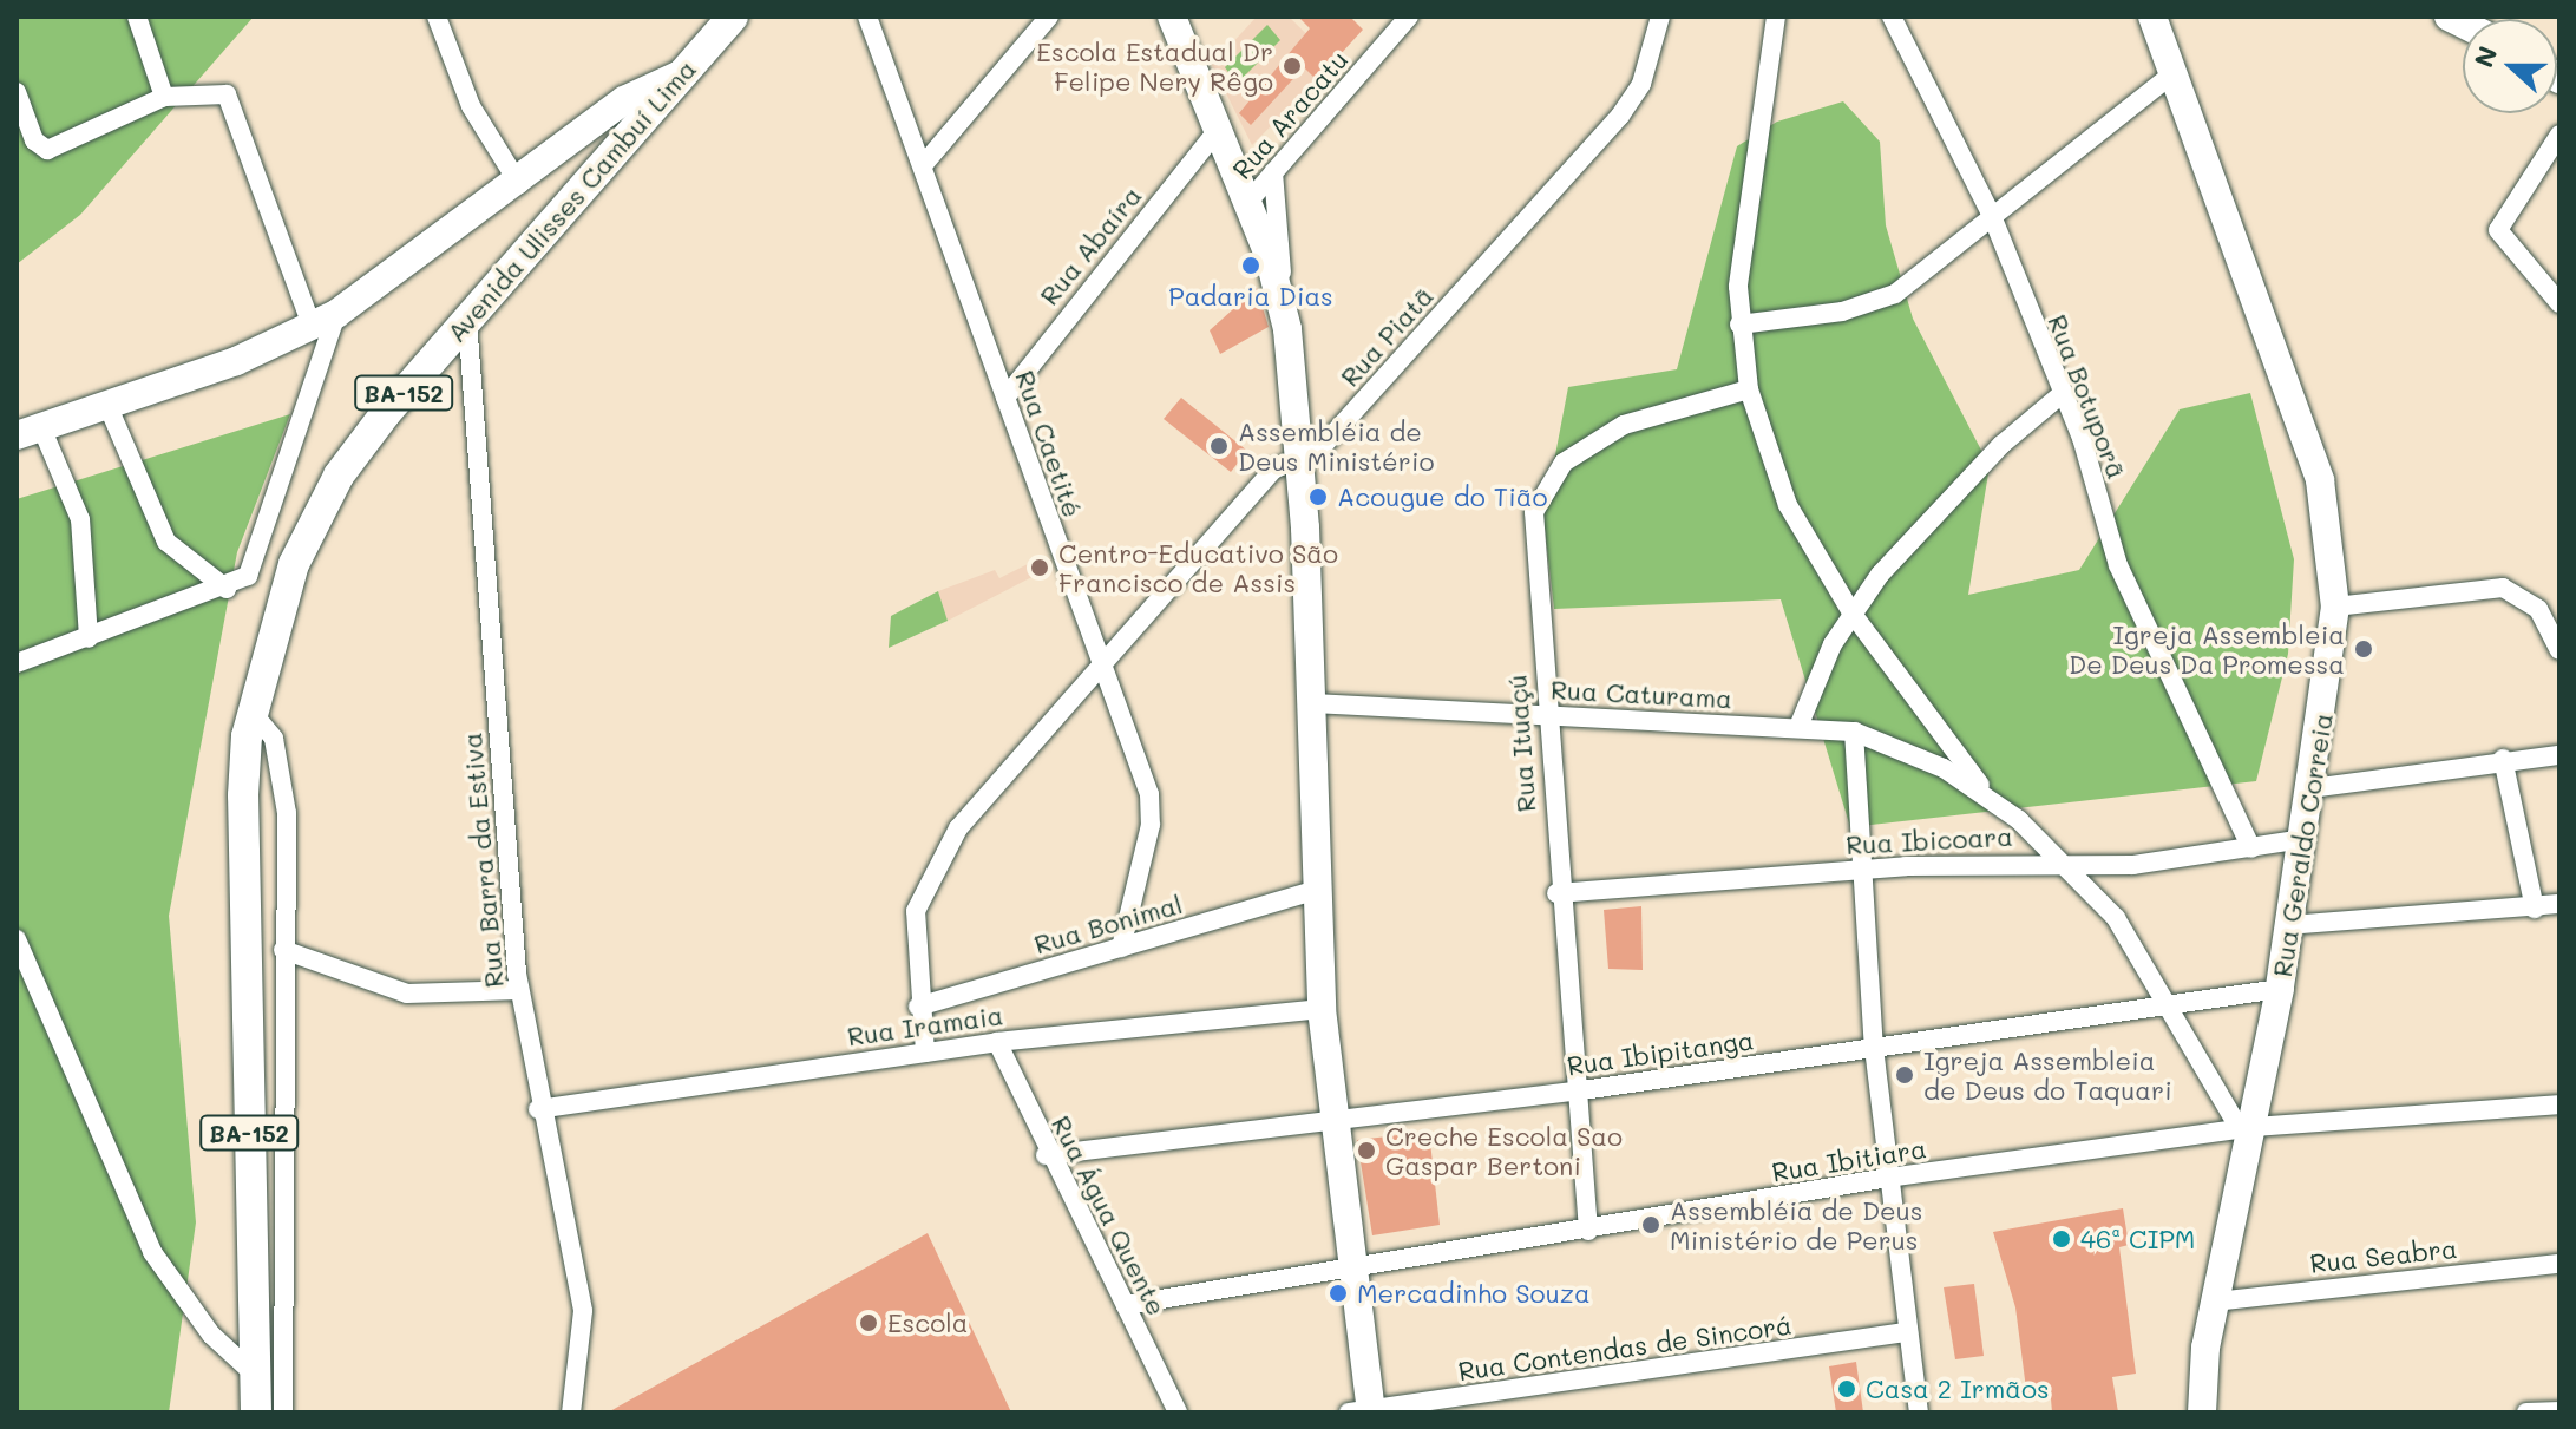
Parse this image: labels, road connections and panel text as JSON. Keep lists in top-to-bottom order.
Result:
{
  "streets": {
    "main road": ["Avenida Ulisses Cambuí Lima", "BA-152"],
    "street": [
      "Rua Aracatu",
      "Rua Abaíra",
      "Rua Piatã",
      "Rua Botuporã",
      "Rua Caetité",
      "Rua Caturama",
      "Rua Ituaçú",
      "Rua Ibicoara",
      "Rua Geraldo Correia",
      "Rua Barra da Estiva",
      "Rua Bonimal",
      "Rua Iramaia",
      "Rua Ibipitanga",
      "Rua Ibitiara",
      "Rua Água Quente",
      "Rua Seabra",
      "Rua Contendas de Sincorá"
    ]
  },
  "crossings": [
    ["Avenida Ulisses Cambuí Lima", "BA-152"],
    ["Avenida Ulisses Cambuí Lima", "Rua Barra da Estiva"],
    ["Rua Abaíra", "Rua Caetité"],
    ["Rua Piatã", "Rua Caetité"],
    ["Rua Piatã", "Rua Bonimal"],
    ["Rua Botuporã", "Rua Ibicoara"],
    ["Rua Caetité", "Rua Bonimal"],
    ["Rua Caturama", "Rua Ituaçú"],
    ["Rua Ituaçú", "Rua Ibicoara"],
    ["Rua Ituaçú", "Rua Ibipitanga"],
    ["Rua Ituaçú", "Rua Ibitiara"],
    ["Rua Ibicoara", "Rua Geraldo Correia"],
    ["Rua Geraldo Correia", "Rua Ibipitanga"],
    ["Rua Geraldo Correia", "Rua Ibitiara"],
    ["Rua Geraldo Correia", "Rua Seabra"],
    ["Rua Barra da Estiva", "Rua Iramaia"],
    ["Rua Iramaia", "Rua Água Quente"],
    ["Rua Ibipitanga", "Rua Água Quente"],
    ["Rua Ibitiara", "Rua Água Quente"]
  ],
  "places": [
    "Escola Estadual Dr Felipe Nery Rêgo",
    "Padaria Dias",
    "Assembléia de Deus Ministério",
    "Acougue do Tião",
    "Centro-Educativo São Francisco de Assis",
    "Igreja Assembleia De Deus Da Promessa",
    "Igreja Assembleia de Deus do Taquari",
    "Creche Escola Sao Gaspar Bertoni",
    "Assembléia de Deus Ministério de Perus",
    "46ª CIPM",
    "Mercadinho Souza",
    "Escola",
    "Casa 2 Irmãos"
  ],
  "north": "left"
}
